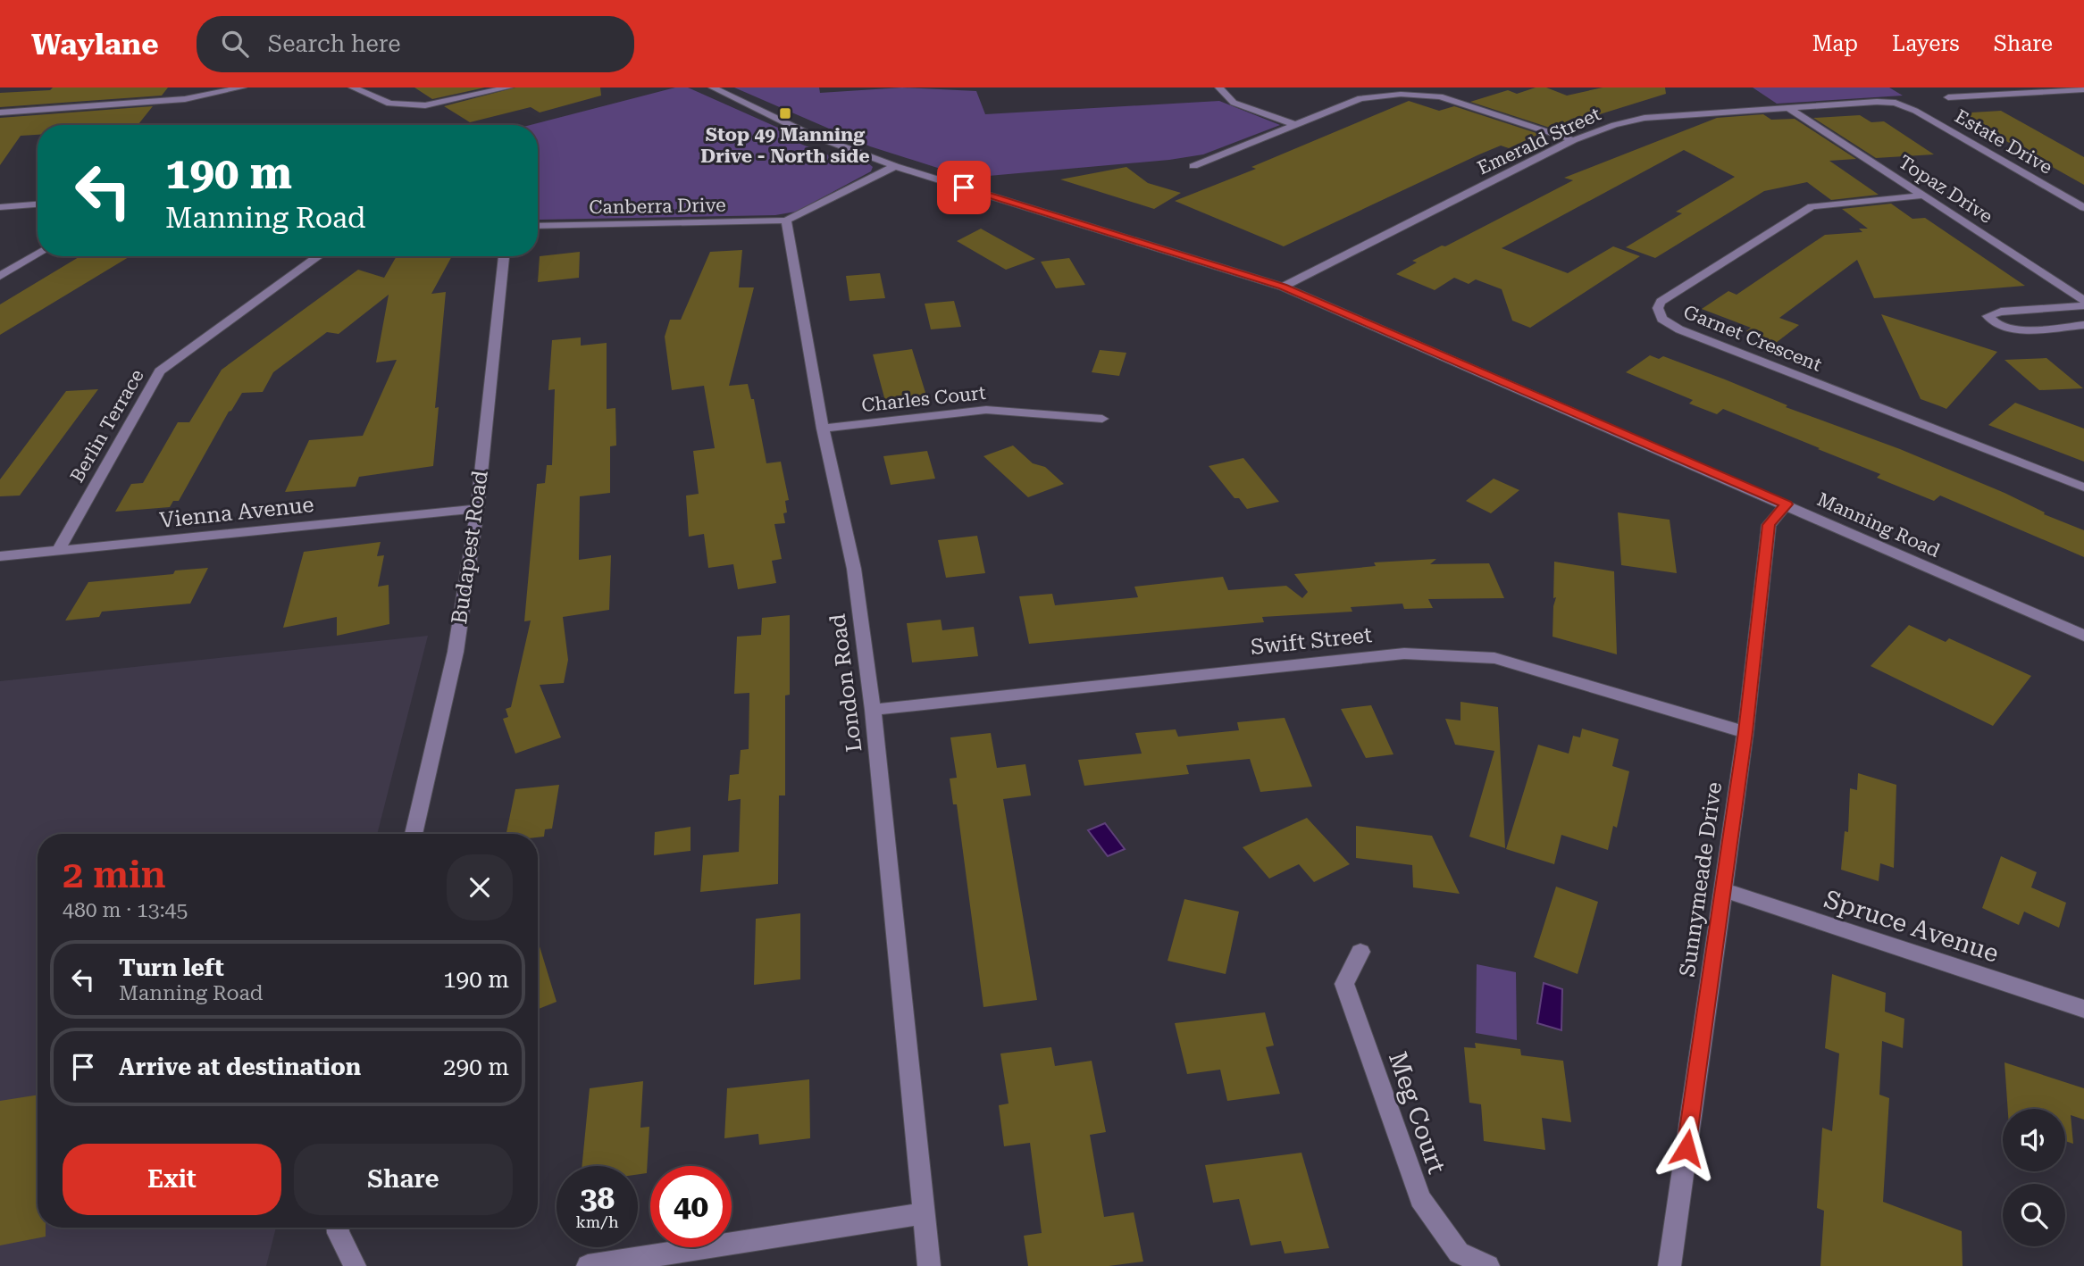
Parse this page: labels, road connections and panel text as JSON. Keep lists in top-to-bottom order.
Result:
{
  "streets": {
    "street": [
      "Emerald Street",
      "Estate Drive",
      "Topaz Drive",
      "Canberra Drive",
      "Garnet Crescent",
      "Charles Court",
      "Berlin Terrace",
      "Vienna Avenue",
      "Manning Road",
      "Budapest Road",
      "Swift Street",
      "London Road",
      "Sunnymeade Drive",
      "Spruce Avenue",
      "Meg Court"
    ]
  },
  "crossings": [
    ["Emerald Street", "Estate Drive"],
    ["Emerald Street", "Topaz Drive"],
    ["Emerald Street", "Manning Road"],
    ["Topaz Drive", "Garnet Crescent"],
    ["Canberra Drive", "London Road"],
    ["Charles Court", "London Road"],
    ["Berlin Terrace", "Vienna Avenue"],
    ["Vienna Avenue", "Budapest Road"],
    ["Manning Road", "Sunnymeade Drive"],
    ["Swift Street", "London Road"],
    ["Swift Street", "Sunnymeade Drive"],
    ["Sunnymeade Drive", "Spruce Avenue"]
  ],
  "places": {
    "transit": ["Stop 49 Manning Drive - North side"]
  },
  "page": {
    "header": "Waylane",
    "search": "Search here",
    "nav": ["Map", "Layers", "Share"],
    "turn": ["190 m", "Manning Road"],
    "heading": ["2 min", "480 m · 13:45"],
    "list": [
      {
        "name": "Turn left",
        "note": "Manning Road",
        "value": "190 m"
      },
      {
        "name": "Arrive at destination",
        "value": "290 m"
      }
    ],
    "buttons": ["Exit", "Share"],
    "speed": "38 km/h",
    "limit": "40"
  }
}
